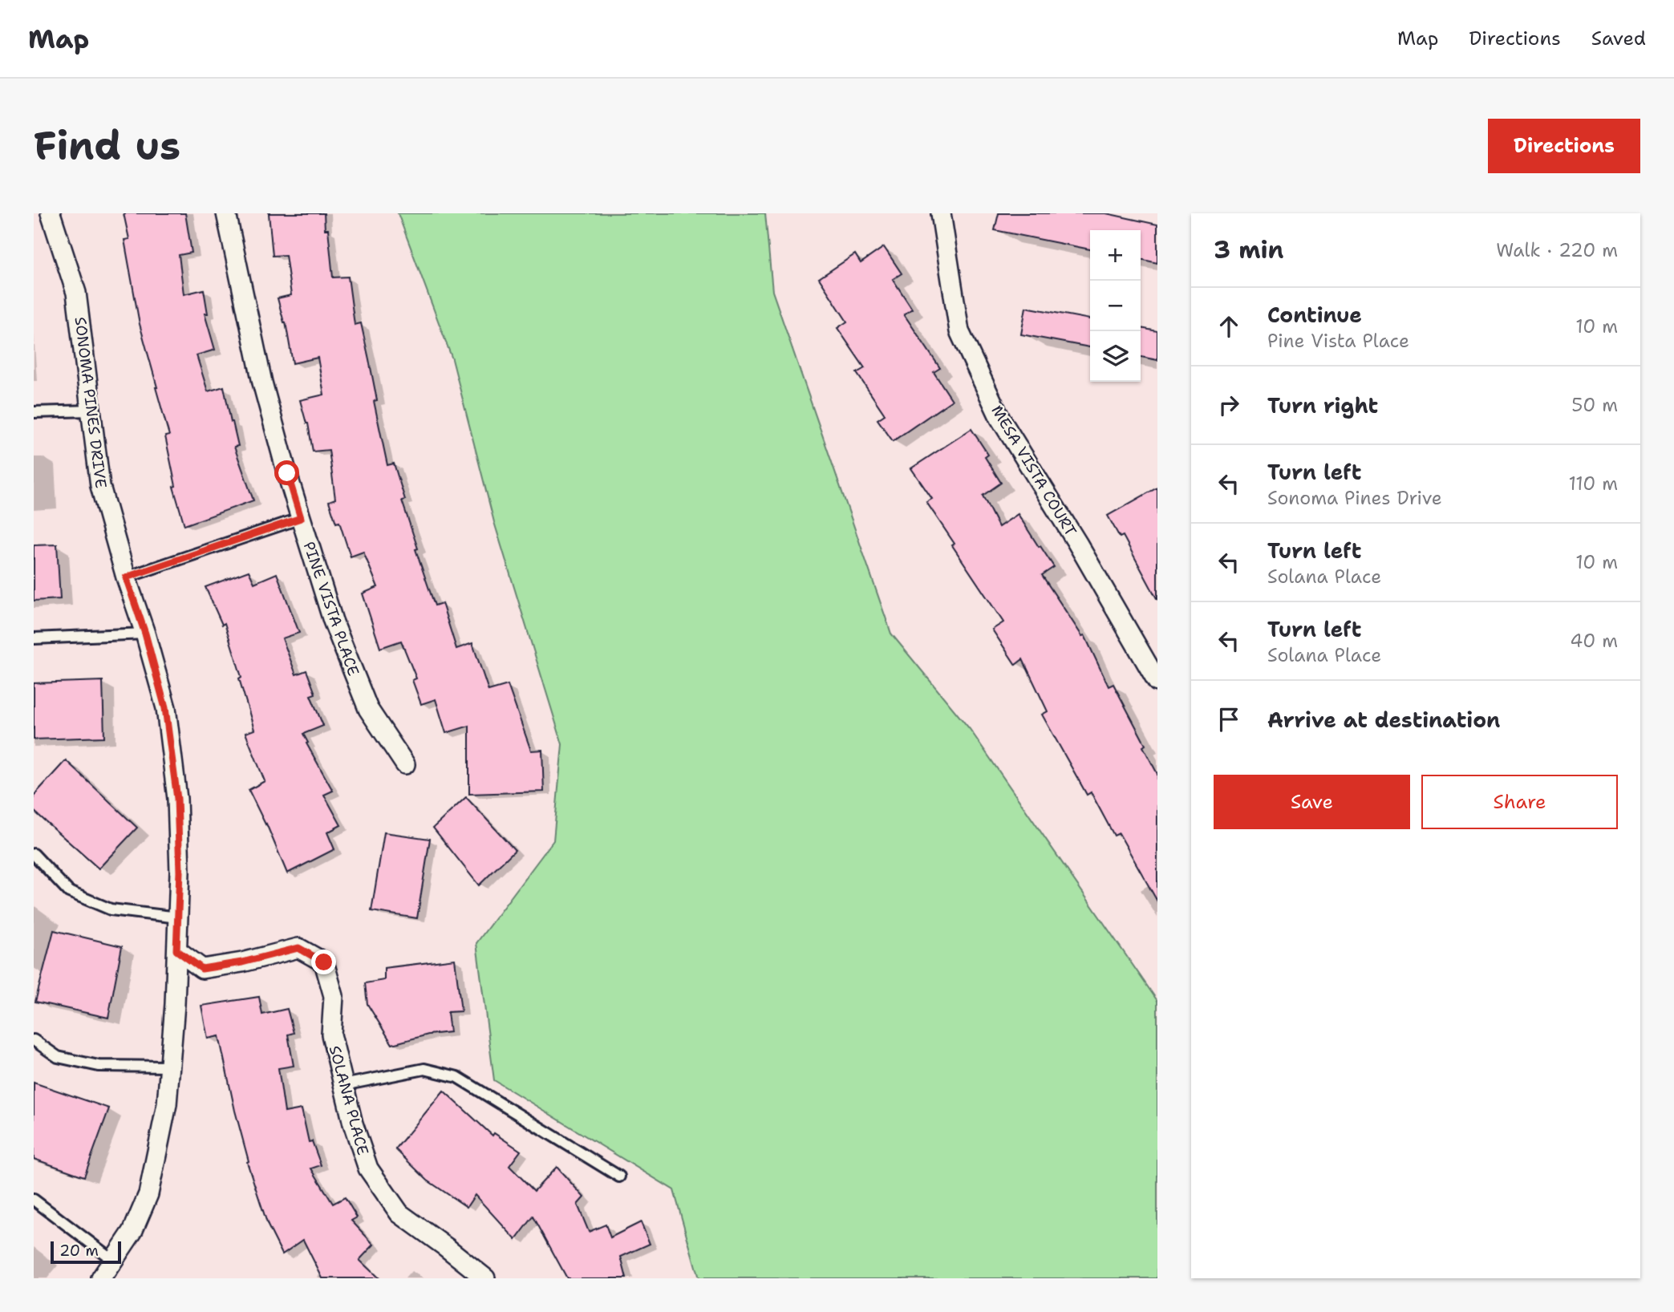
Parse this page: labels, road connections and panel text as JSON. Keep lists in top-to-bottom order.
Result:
{
  "streets": {
    "street": [
      "SONOMA PINES DRIVE",
      "MESA VISTA COURT",
      "PINE VISTA PLACE",
      "SOLANA PLACE"
    ]
  },
  "crossings": [
    ["SONOMA PINES DRIVE", "SOLANA PLACE"]
  ],
  "scale_bar": "20 m",
  "page": {
    "header": "Map",
    "nav": ["Map", "Directions", "Saved"],
    "buttons": [
      "Directions",
      ["Save", "Share"]
    ],
    "title": "Find us",
    "heading": ["3 min", "Walk · 220 m"],
    "map_buttons": ["+", "−"],
    "list": [
      ["Continue", "Pine Vista Place", "10 m"],
      ["Turn right", "50 m"],
      ["Turn left", "Sonoma Pines Drive", "110 m"],
      ["Turn left", "Solana Place", "10 m"],
      ["Turn left", "Solana Place", "40 m"],
      "Arrive at destination"
    ],
    "scale": "20 m"
  }
}
